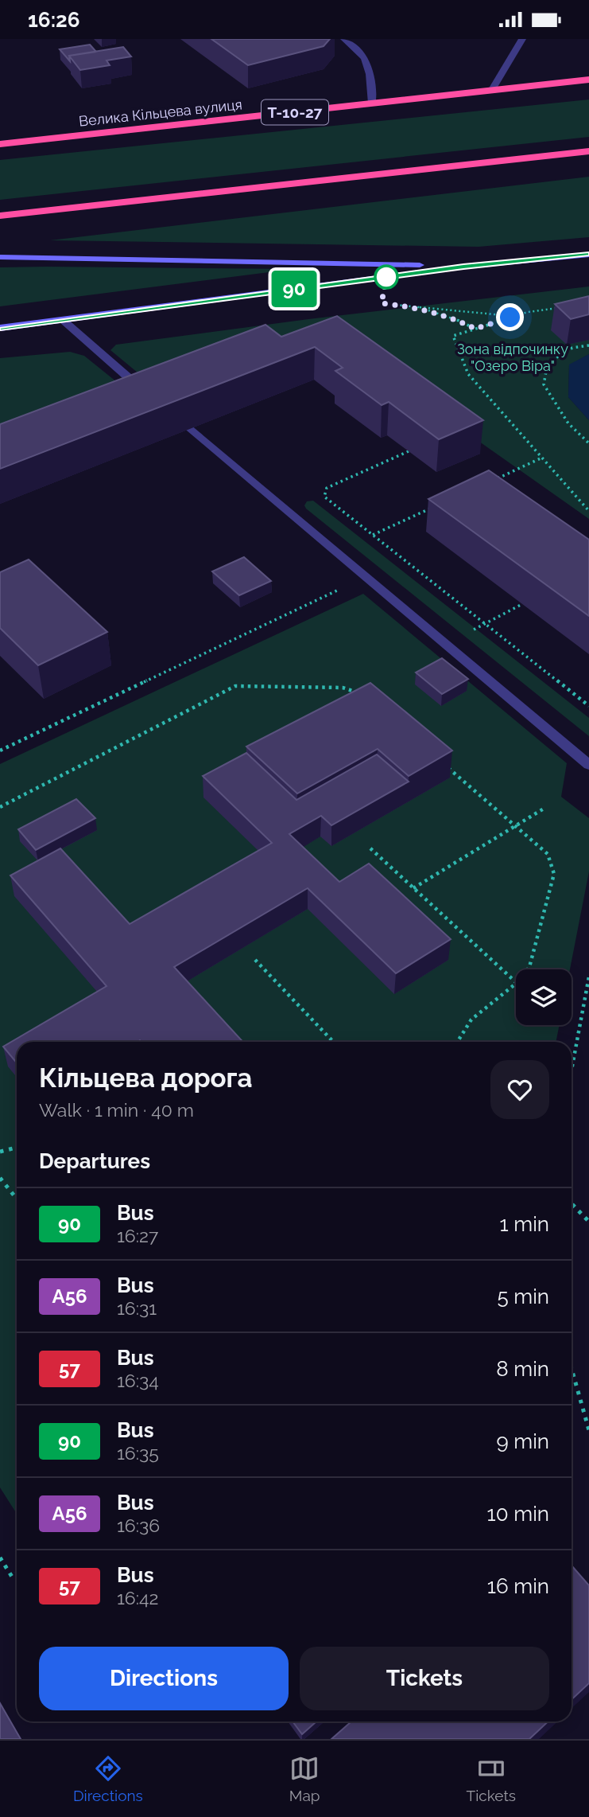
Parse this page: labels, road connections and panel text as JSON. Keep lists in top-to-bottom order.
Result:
{
  "streets": {
    "highway": ["Т-10-27", "Велика Кільцева вулиця"]
  },
  "parks": ["Зона відпочинку \"Озеро Віра\""],
  "lines": ["bus line 90"],
  "page": {
    "status": "16:26",
    "on_map": "90",
    "heading": [
      ["Кільцева дорога", "Walk · 1 min · 40 m"],
      "Departures"
    ],
    "list": [
      {
        "mark": "90",
        "name": "Bus",
        "note": "16:27",
        "value": "1 min"
      },
      {
        "mark": "А56",
        "name": "Bus",
        "note": "16:31",
        "value": "5 min"
      },
      {
        "mark": "57",
        "name": "Bus",
        "note": "16:34",
        "value": "8 min"
      },
      {
        "mark": "90",
        "name": "Bus",
        "note": "16:35",
        "value": "9 min"
      },
      {
        "mark": "А56",
        "name": "Bus",
        "note": "16:36",
        "value": "10 min"
      },
      {
        "mark": "57",
        "name": "Bus",
        "note": "16:42",
        "value": "16 min"
      }
    ],
    "buttons": ["Directions", "Tickets"],
    "tabs": ["Directions", "Map", "Tickets"]
  }
}
